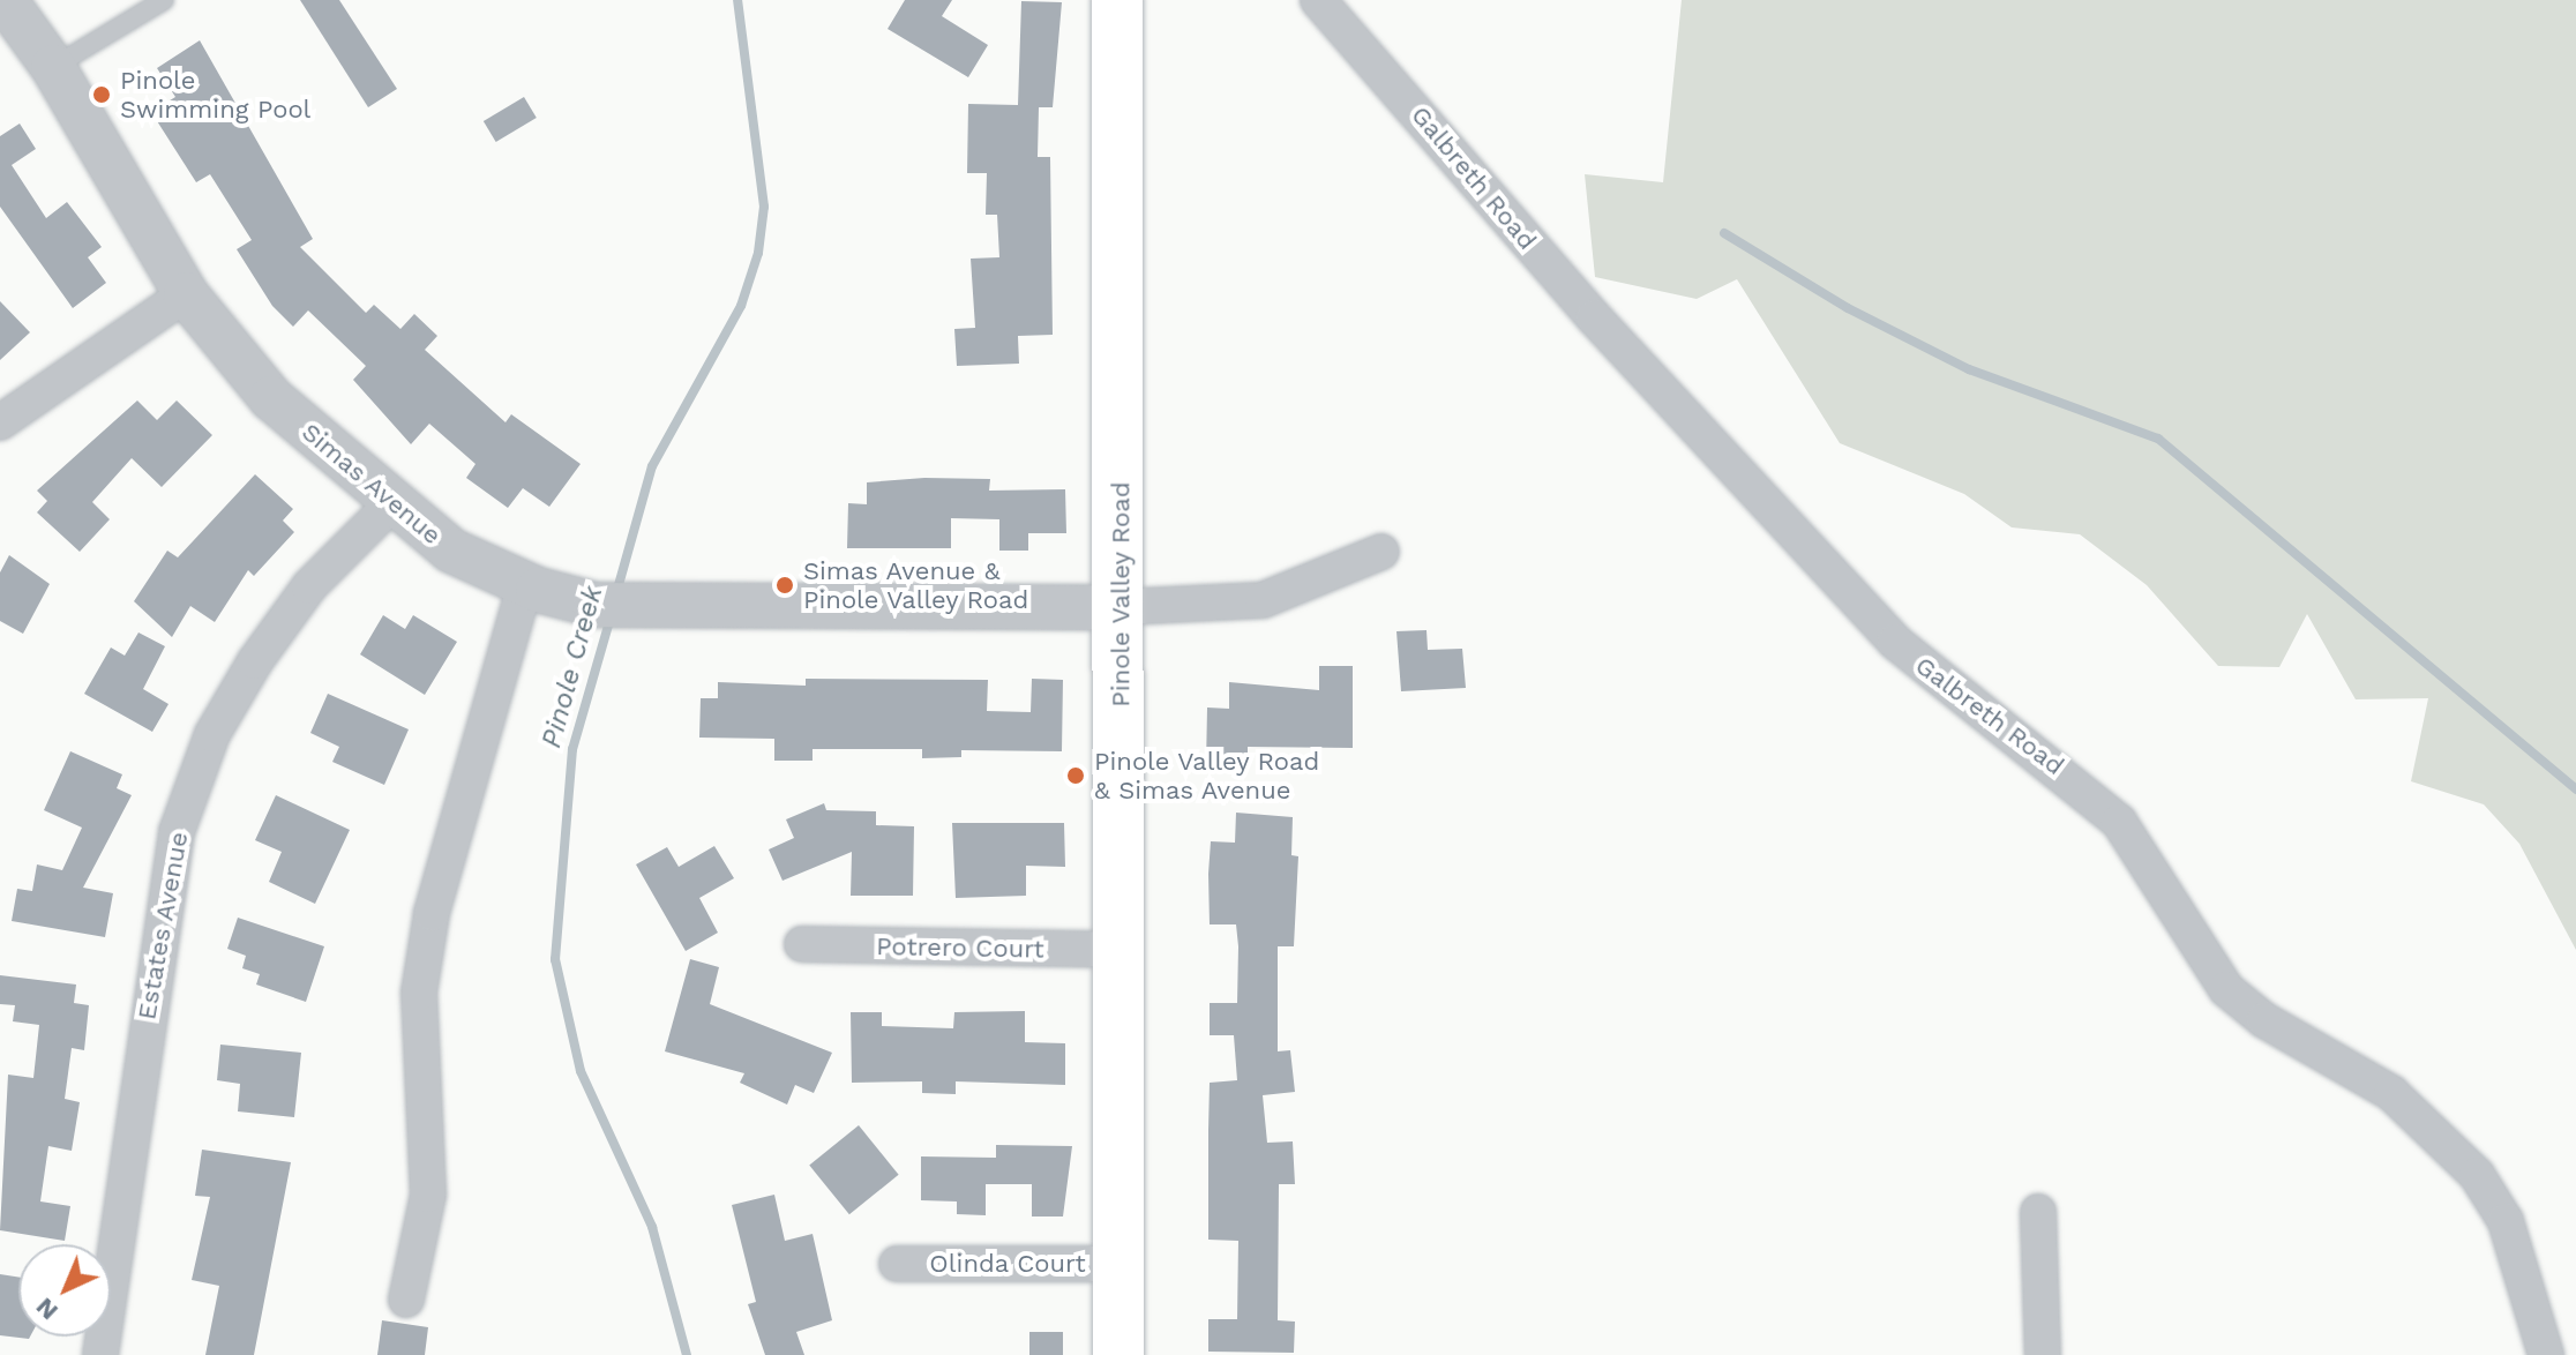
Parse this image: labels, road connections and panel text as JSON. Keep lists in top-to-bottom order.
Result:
{
  "streets": {
    "main road": ["Pinole Valley Road"],
    "street": [
      "Galbreth Road",
      "Simas Avenue",
      "Estates Avenue",
      "Potrero Court",
      "Olinda Court"
    ]
  },
  "crossings": [
    ["Simas Avenue", "Pinole Valley Road"],
    ["Simas Avenue", "Estates Avenue"],
    ["Pinole Valley Road", "Potrero Court"],
    ["Pinole Valley Road", "Olinda Court"]
  ],
  "water": ["Pinole Creek"],
  "places": ["Pinole Swimming Pool", "Simas Avenue & Pinole Valley Road", "Pinole Valley Road & Simas Avenue"],
  "north": "bottom left"
}
